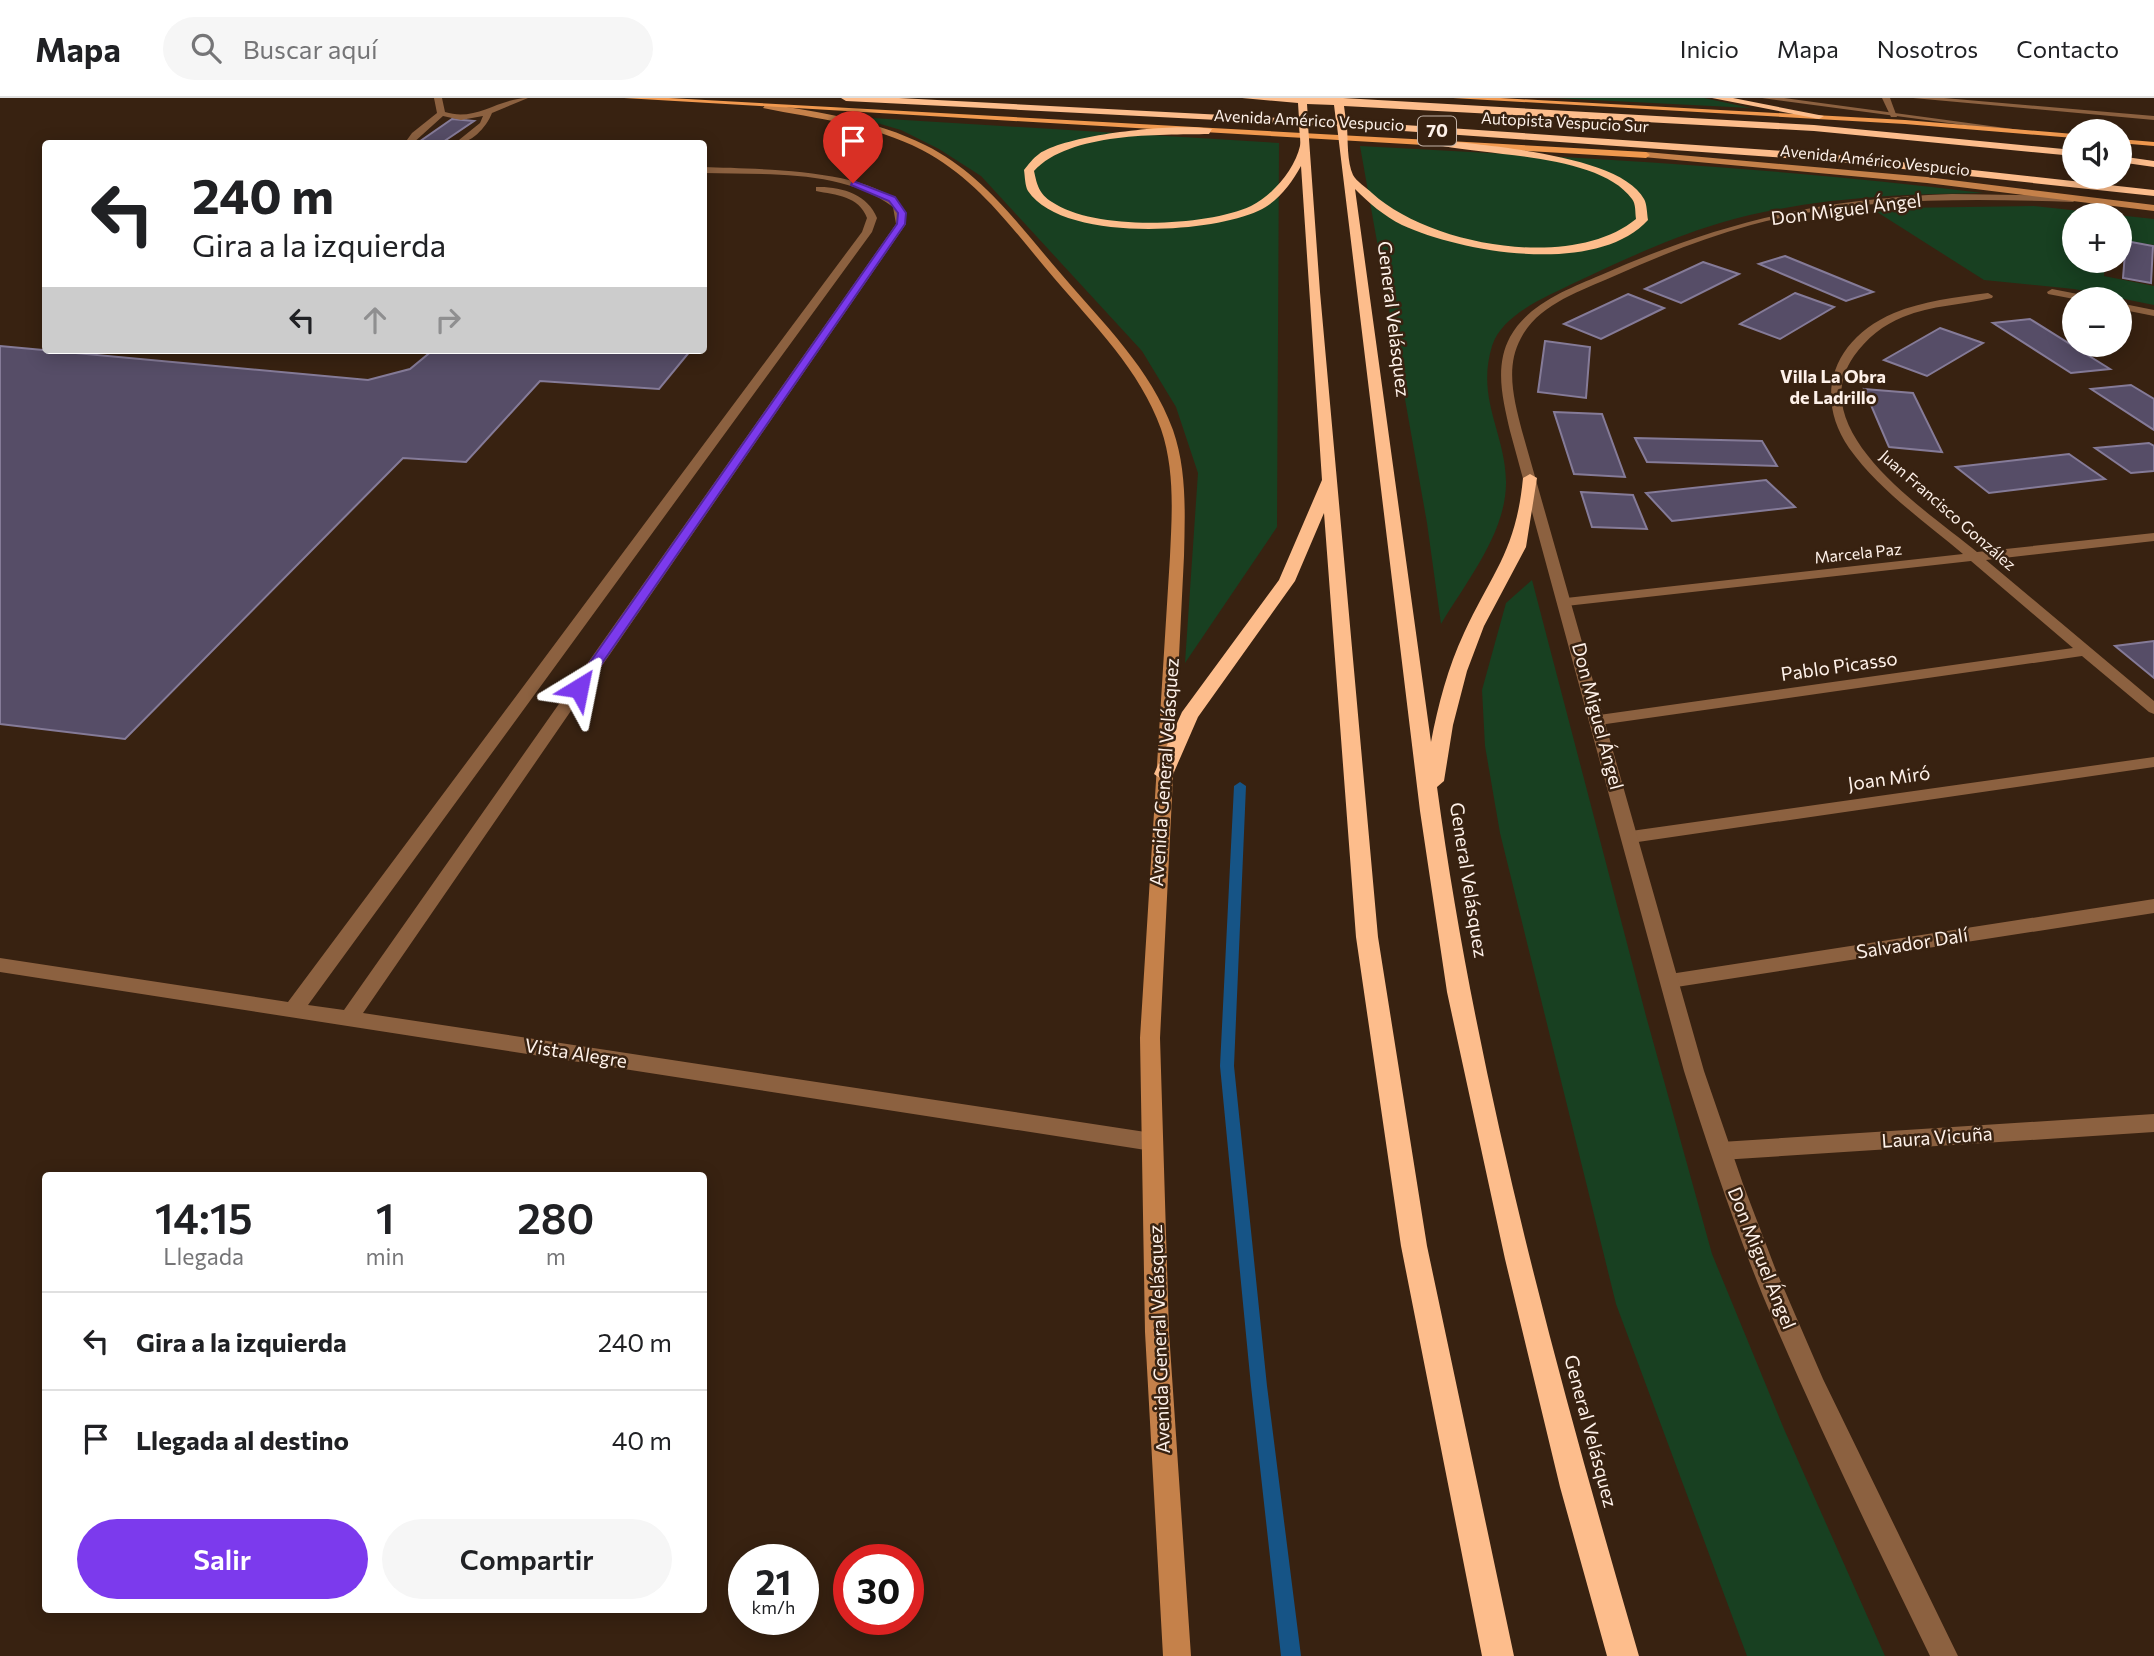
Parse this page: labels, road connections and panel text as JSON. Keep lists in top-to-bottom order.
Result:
{
  "streets": {
    "highway": ["Autopista Vespucio Sur", "70", "General Velásquez"],
    "main road": ["Avenida Américo Vespucio", "Avenida General Velásquez"],
    "street": [
      "Don Miguel Ángel",
      "Juan Francisco González",
      "Marcela Paz",
      "Pablo Picasso",
      "Joan Miró",
      "Salvador Dalí",
      "Vista Alegre",
      "Laura Vicuña"
    ]
  },
  "crossings": [
    ["Avenida Américo Vespucio", "Don Miguel Ángel"],
    ["Avenida Américo Vespucio", "Avenida General Velásquez"],
    ["Don Miguel Ángel", "Marcela Paz"],
    ["Don Miguel Ángel", "Pablo Picasso"],
    ["Don Miguel Ángel", "Joan Miró"],
    ["Don Miguel Ángel", "Salvador Dalí"],
    ["Don Miguel Ángel", "Laura Vicuña"],
    ["Juan Francisco González", "Marcela Paz"],
    ["Juan Francisco González", "Pablo Picasso"],
    ["Avenida General Velásquez", "Vista Alegre"]
  ],
  "districts": ["Villa La Obra de Ladrillo"],
  "page": {
    "header": "Mapa",
    "search": "Buscar aquí",
    "nav": [
      "Inicio",
      "Mapa",
      "Nosotros",
      "Contacto"
    ],
    "map_buttons": ["+", "−"],
    "turn": ["240 m", "Gira a la izquierda"],
    "eta": [
      "14:15",
      "Llegada",
      "1",
      "min",
      "280",
      "m"
    ],
    "list": [
      {
        "name": "Gira a la izquierda",
        "value": "240 m"
      },
      {
        "name": "Llegada al destino",
        "value": "40 m"
      }
    ],
    "buttons": ["Salir", "Compartir"],
    "speed": "21 km/h",
    "limit": "30"
  }
}
